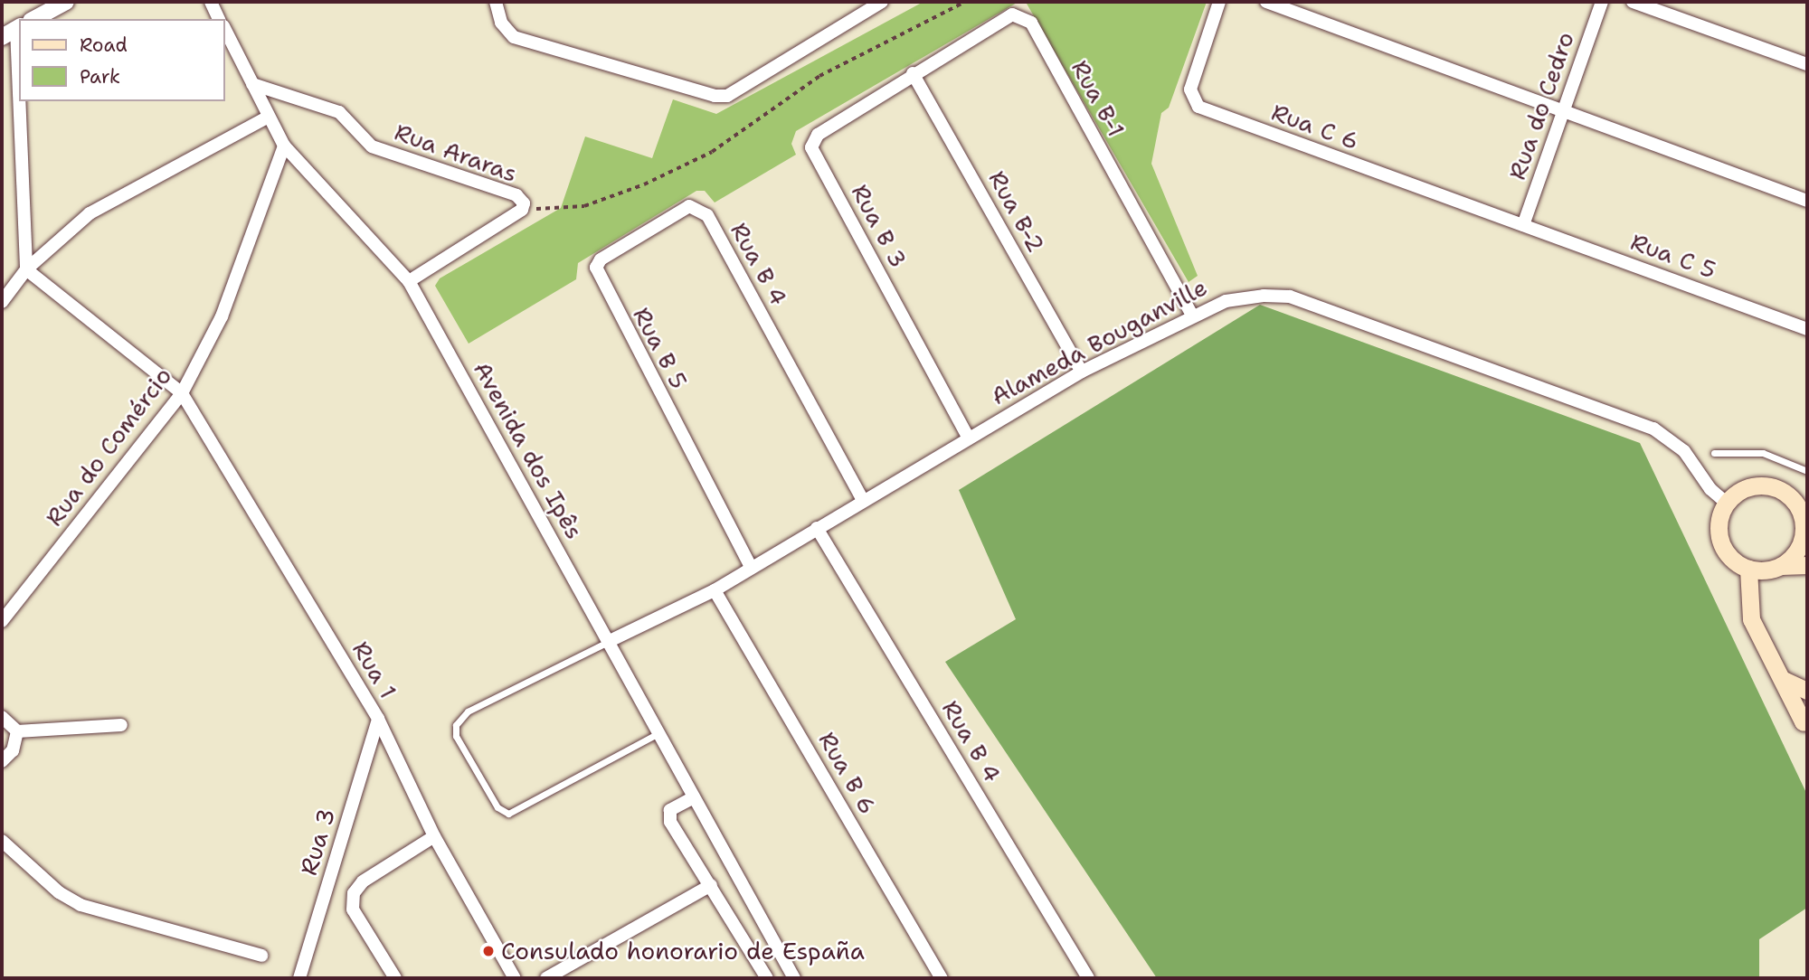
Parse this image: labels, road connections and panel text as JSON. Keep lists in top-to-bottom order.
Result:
{
  "streets": {
    "street": [
      "Rua B-1",
      "Rua do Cedro",
      "Rua C 6",
      "Rua Araras",
      "Rua B-2",
      "Rua B 3",
      "Rua C 5",
      "Rua B 4",
      "Alameda Bouganville",
      "Rua B 5",
      "Rua do Comércio",
      "Avenida dos Ipês",
      "Rua 1",
      "Rua B 6",
      "Rua 3"
    ]
  },
  "crossings": [
    ["Rua B-1", "Rua B-2"],
    ["Rua B-1", "Rua B 3"],
    ["Rua B-1", "Alameda Bouganville"],
    ["Rua do Cedro", "Rua C 6"],
    ["Rua do Cedro", "Rua C 5"],
    ["Rua C 6", "Rua C 5"],
    ["Rua Araras", "Avenida dos Ipês"],
    ["Rua B-2", "Rua B 3"],
    ["Rua B-2", "Alameda Bouganville"],
    ["Rua B 3", "Alameda Bouganville"],
    ["Rua B 4", "Alameda Bouganville"],
    ["Rua B 4", "Rua B 5"],
    ["Alameda Bouganville", "Rua B 5"],
    ["Alameda Bouganville", "Avenida dos Ipês"],
    ["Alameda Bouganville", "Rua B 6"],
    ["Rua do Comércio", "Avenida dos Ipês"],
    ["Rua do Comércio", "Rua 1"],
    ["Rua 1", "Rua 3"]
  ],
  "places": ["Consulado honorario de España"],
  "legend": ["Road", "Park"]
}
